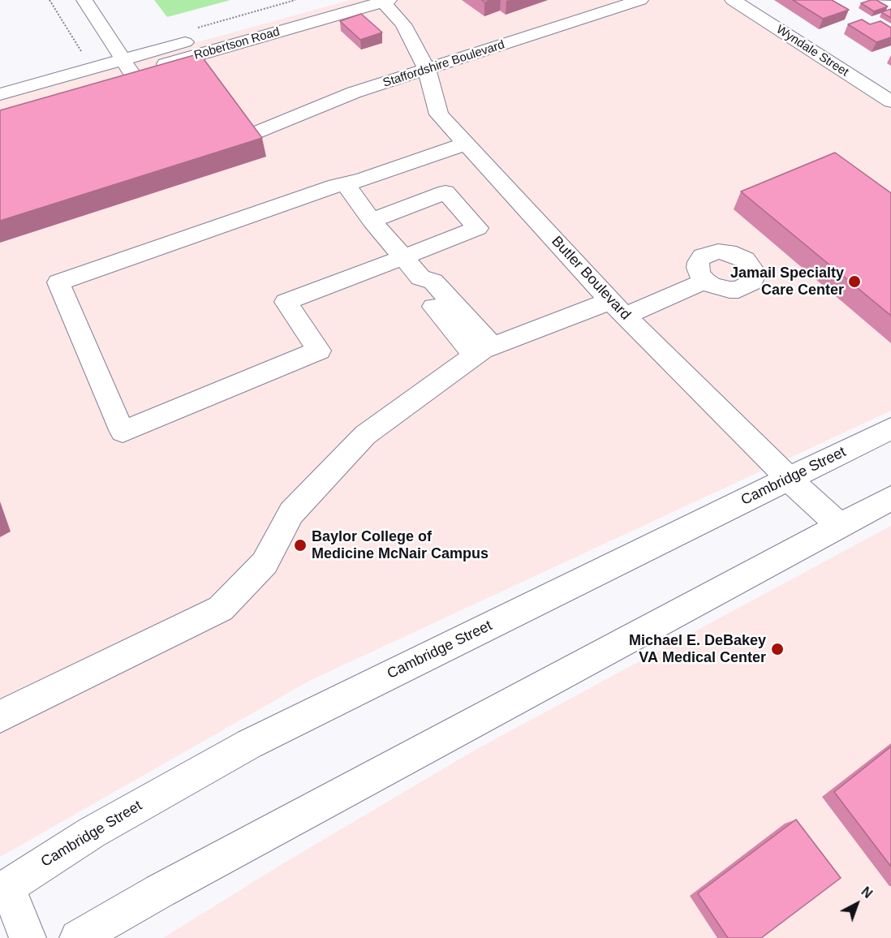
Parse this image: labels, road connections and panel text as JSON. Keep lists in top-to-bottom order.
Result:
{
  "streets": {
    "street": [
      "Robertson Road",
      "Wyndale Street",
      "Staffordshire Boulevard",
      "Butler Boulevard",
      "Cambridge Street"
    ]
  },
  "crossings": [
    ["Robertson Road", "Butler Boulevard"],
    ["Staffordshire Boulevard", "Butler Boulevard"],
    ["Butler Boulevard", "Cambridge Street"]
  ],
  "places": ["Jamail Specialty Care Center", "Baylor College of Medicine McNair Campus", "Michael E. DeBakey VA Medical Center"],
  "north": "top right"
}
